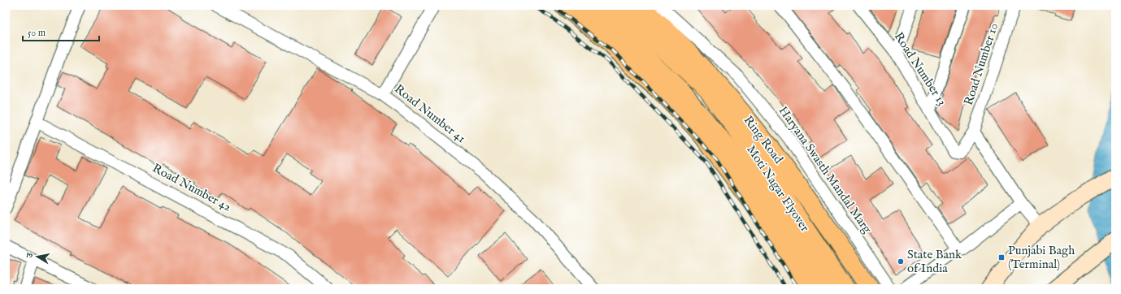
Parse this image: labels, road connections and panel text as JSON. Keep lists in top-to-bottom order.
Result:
{
  "streets": {
    "main road": ["Ring Road", "Moti Nagar Flyover"],
    "street": [
      "Road Number 10",
      "Road Number 13",
      "Road Number 41",
      "Haryana Swasth Mandal Marg",
      "Road Number 42"
    ]
  },
  "crossings": [
    ["Road Number 10", "Road Number 13"]
  ],
  "places": {
    "transit": ["Punjabi Bagh (Terminal)"],
    "other": ["State Bank of India"]
  },
  "scale_bar": "50 m",
  "north": "left"
}
